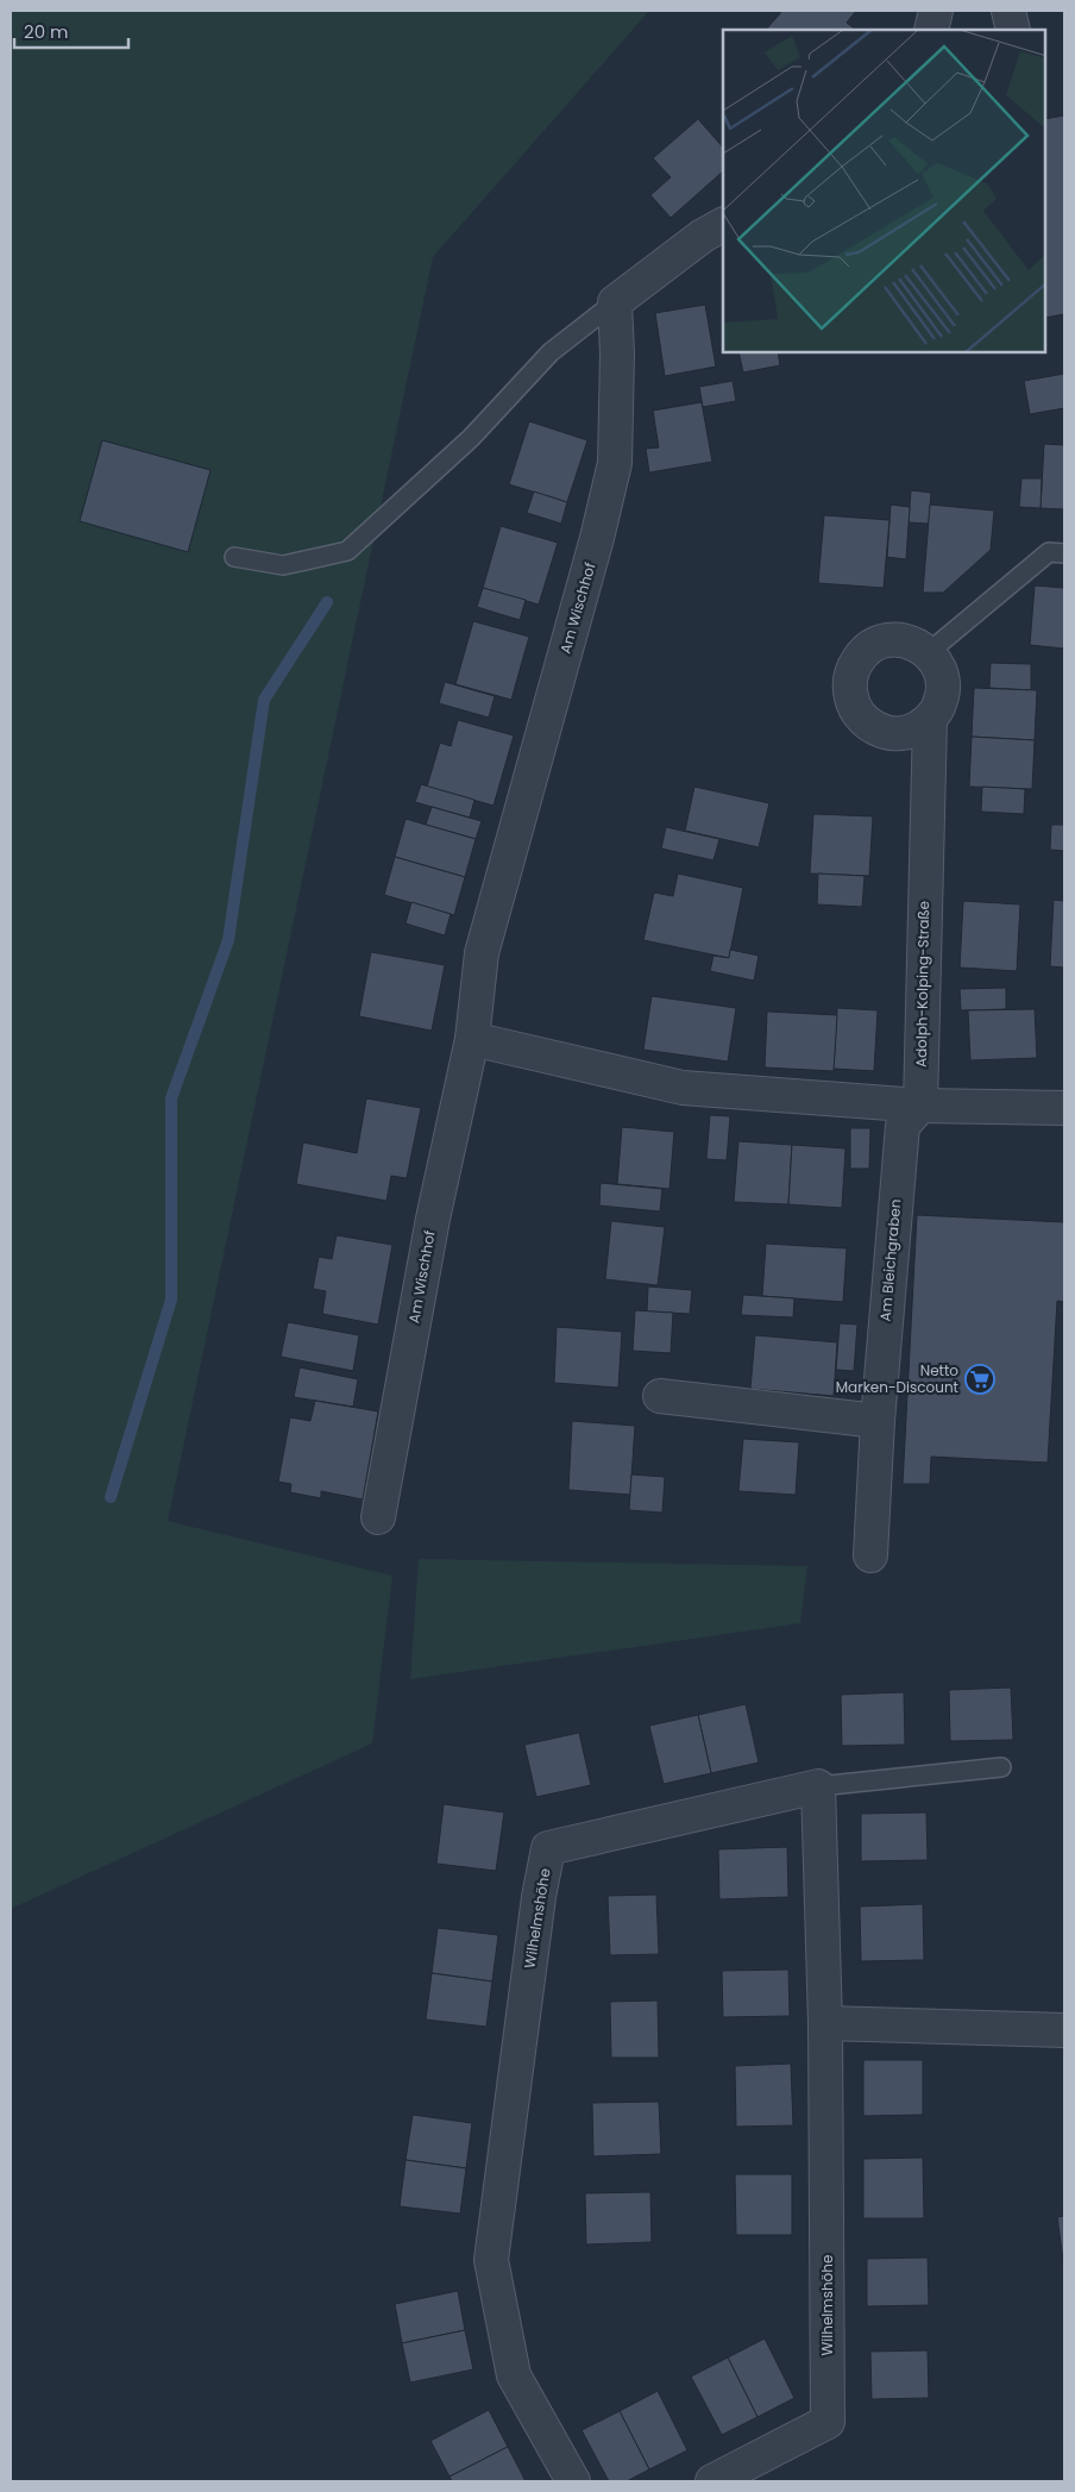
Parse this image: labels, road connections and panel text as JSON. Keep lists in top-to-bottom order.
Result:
{
  "streets": {
    "street": [
      "Am Wischhof",
      "Adolph-Kolping-Straße",
      "Am Bleichgraben",
      "Wilhelmshöhe"
    ]
  },
  "crossings": [
    ["Adolph-Kolping-Straße", "Am Bleichgraben"]
  ],
  "places": {
    "supermarket": ["Netto Marken-Discount"]
  },
  "scale_bar": "20 m"
}
